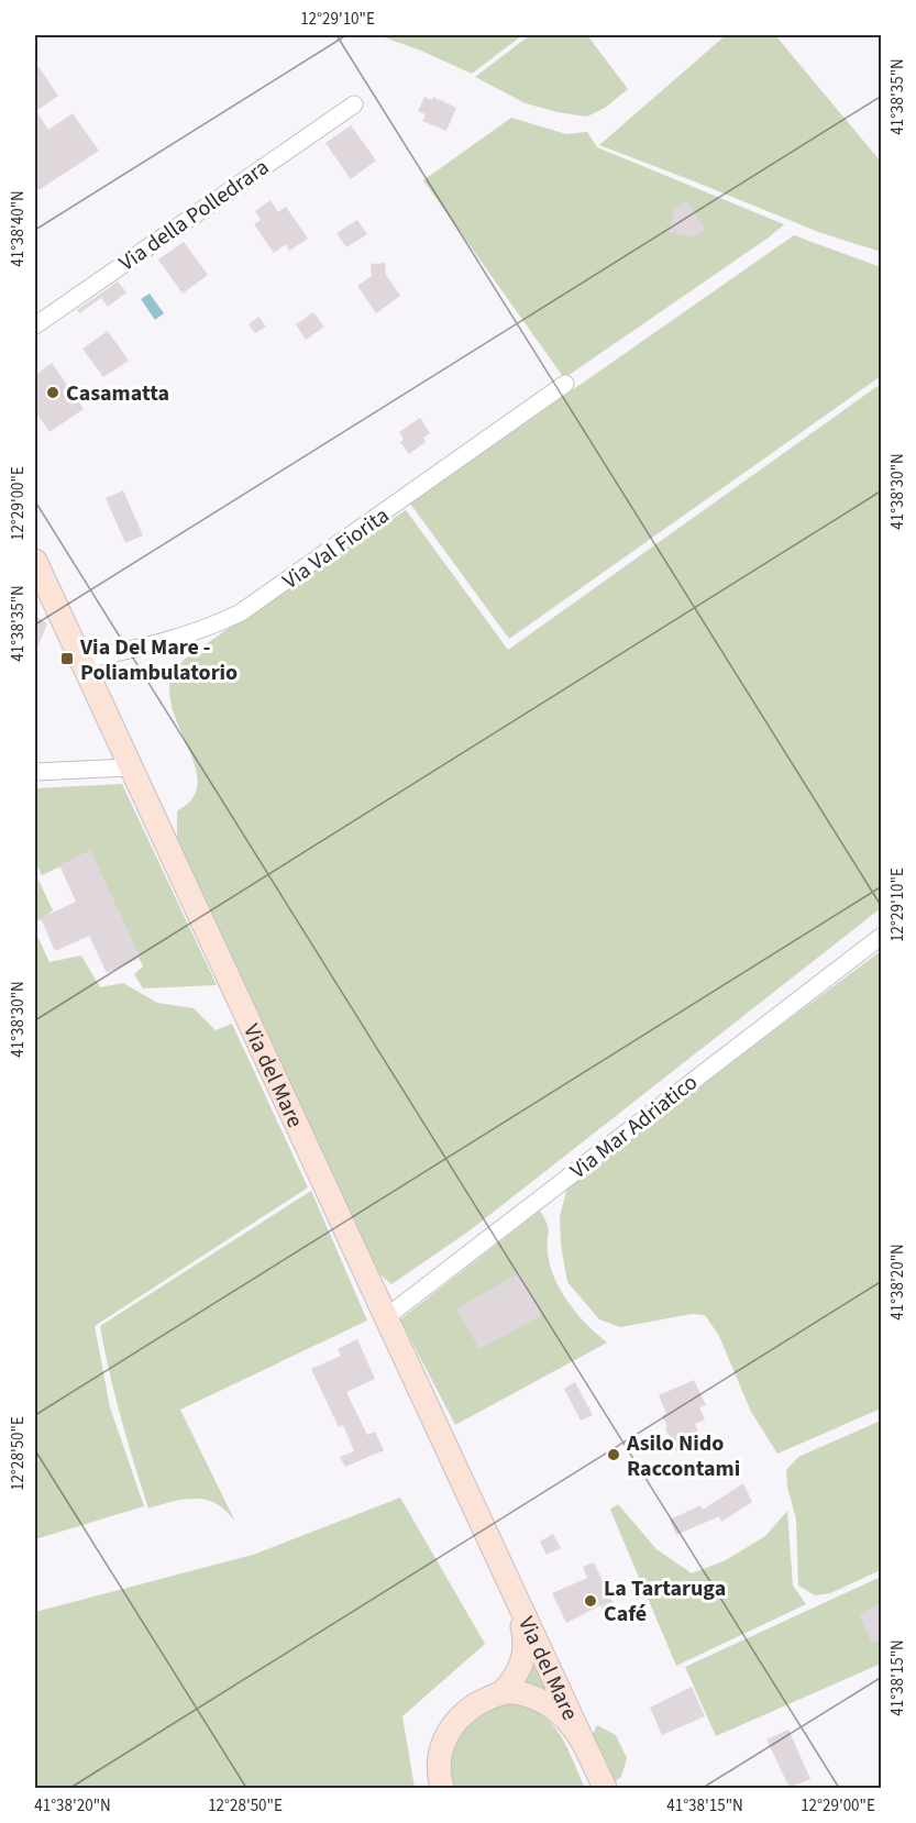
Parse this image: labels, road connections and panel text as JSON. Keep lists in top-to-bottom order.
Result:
{
  "streets": {
    "main road": ["Via del Mare"],
    "street": ["Via della Polledrara", "Via Val Fiorita", "Via Mar Adriatico"]
  },
  "crossings": [
    ["Via Val Fiorita", "Via del Mare"],
    ["Via del Mare", "Via Mar Adriatico"]
  ],
  "places": {
    "other": ["Casamatta", "Asilo Nido Raccontami", "La Tartaruga Café"],
    "transit": ["Via Del Mare - Poliambulatorio"]
  },
  "coordinates": [
    "12°29'10\"E",
    "41°38'35\"N",
    "41°38'40\"N",
    "41°38'30\"N",
    "12°29'00\"E",
    "41°38'20\"N",
    "12°28'50\"E",
    "41°38'15\"N"
  ]
}
